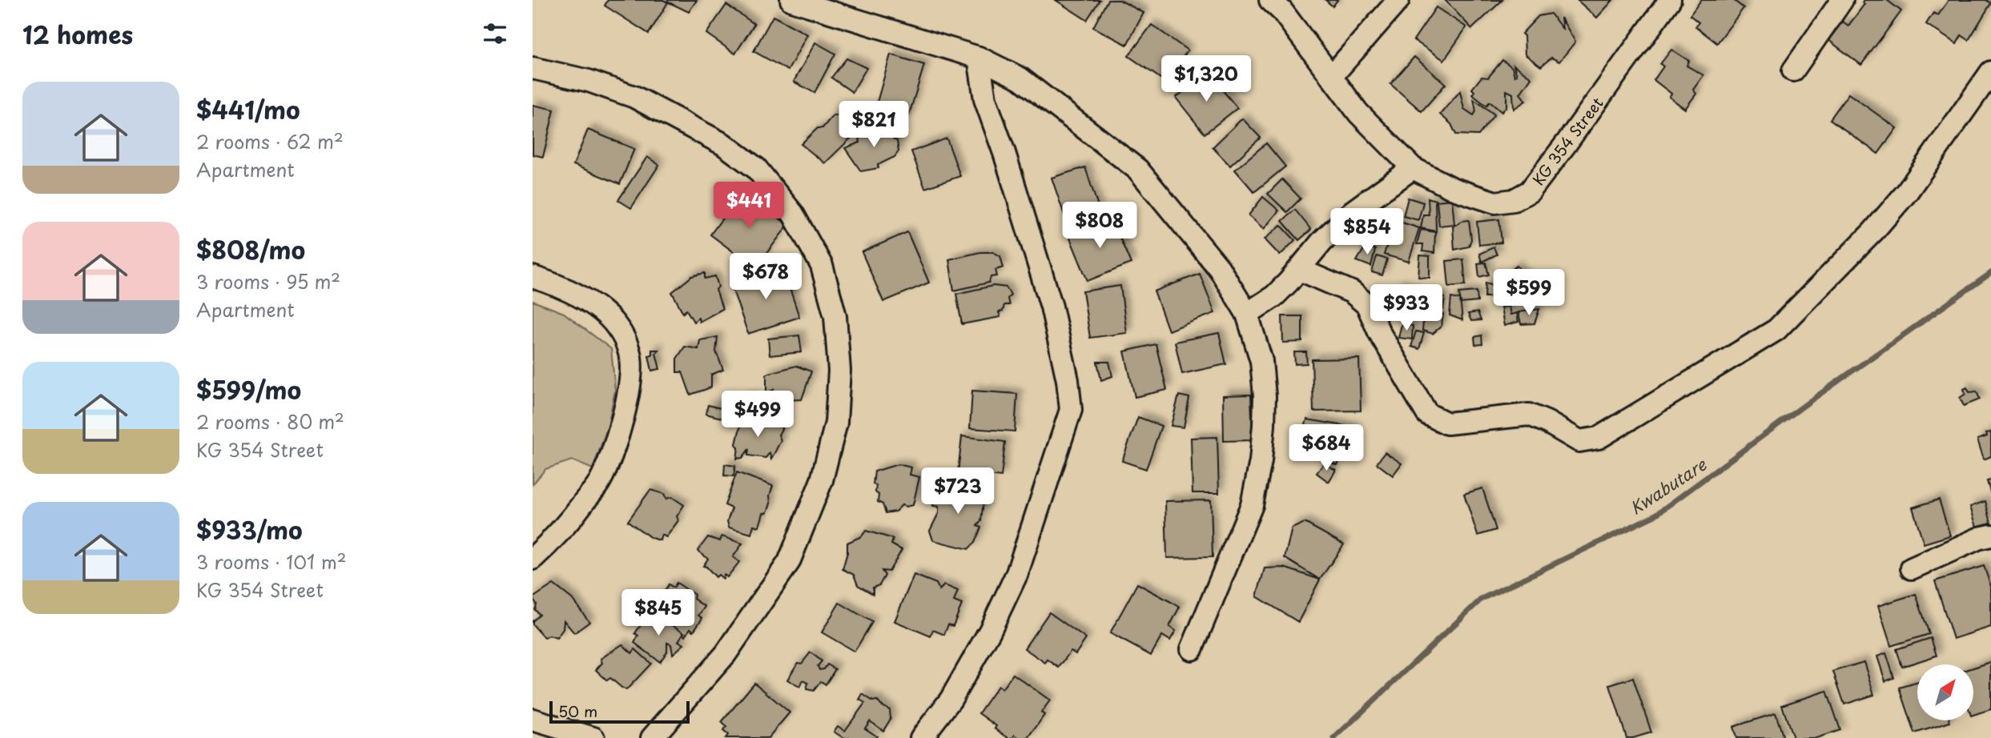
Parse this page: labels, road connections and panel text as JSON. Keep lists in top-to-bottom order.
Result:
{
  "streets": {
    "street": ["KG 354 Street"]
  },
  "water": ["Kwabutare"],
  "scale_bar": "50 m",
  "north": "top right",
  "page": {
    "heading": "12 homes",
    "price": [
      "$1,320",
      "$821",
      "$441",
      "$808",
      "$854",
      "$678",
      "$599",
      "$933",
      "$499",
      "$684",
      "$723",
      "$845"
    ],
    "list": [
      {
        "name": "$441/mo",
        "note": "2 rooms · 62 m² · Apartment"
      },
      {
        "name": "$808/mo",
        "note": "3 rooms · 95 m² · Apartment"
      },
      {
        "name": "$599/mo",
        "note": "2 rooms · 80 m² · KG 354 Street"
      },
      {
        "name": "$933/mo",
        "note": "3 rooms · 101 m² · KG 354 Street"
      }
    ],
    "scale": "50 m"
  }
}
